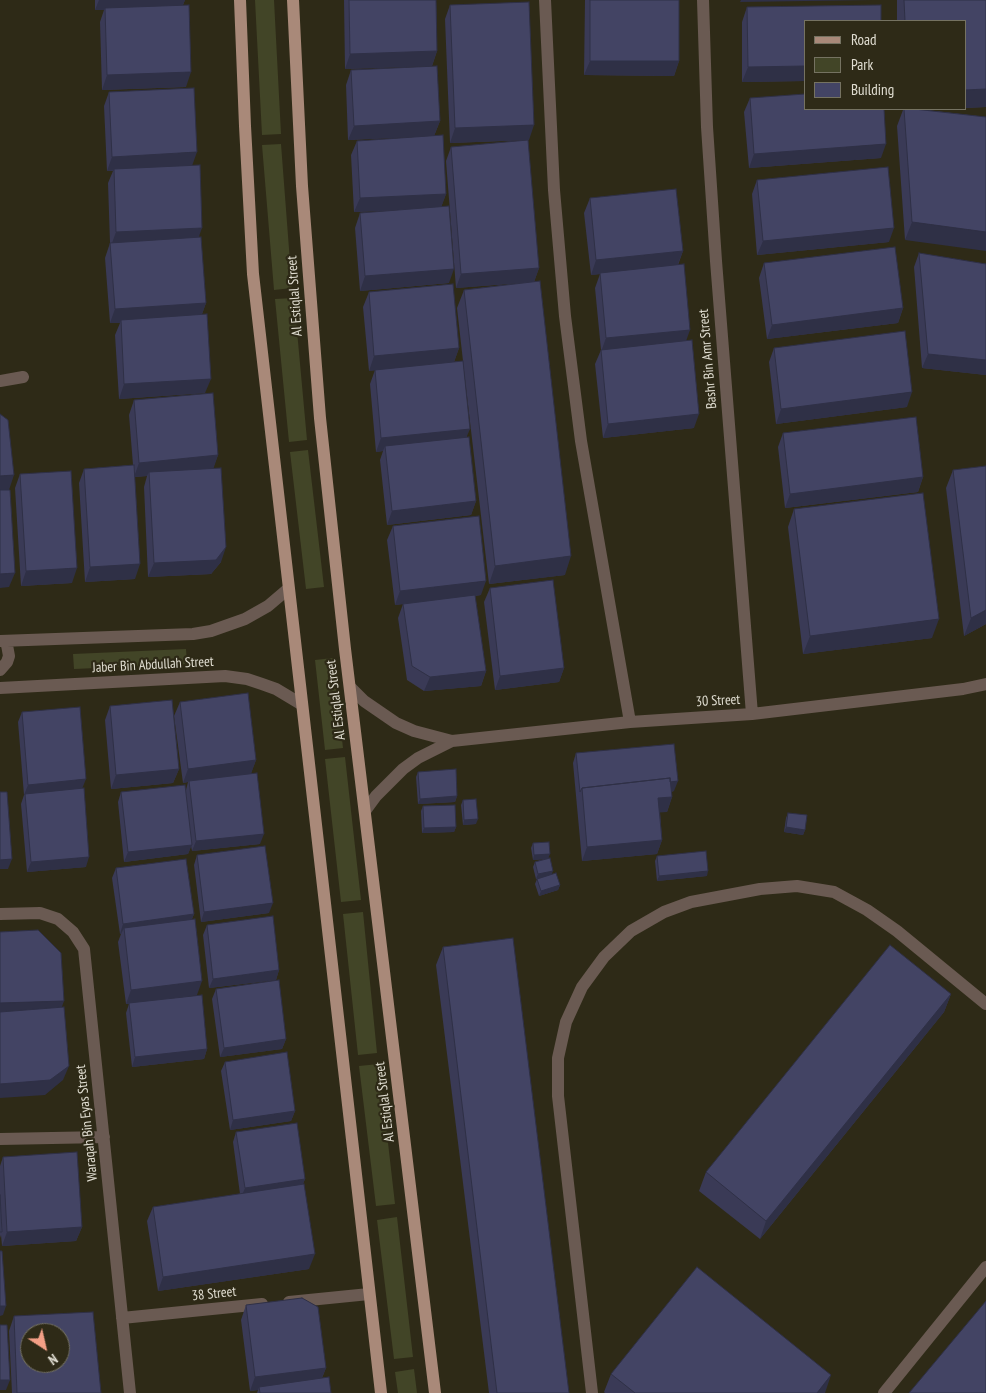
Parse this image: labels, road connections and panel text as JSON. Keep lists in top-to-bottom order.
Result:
{
  "streets": {
    "main road": ["Al Estiqlal Street"],
    "street": [
      "Bashr Bin Amr Street",
      "Jaber Bin Abdullah Street",
      "30 Street",
      "Waraqah Bin Eyas Street",
      "38 Street"
    ]
  },
  "crossings": [
    ["Al Estiqlal Street", "30 Street"],
    ["Bashr Bin Amr Street", "30 Street"],
    ["Waraqah Bin Eyas Street", "38 Street"]
  ],
  "legend": ["Road", "Park", "Building"],
  "north": "bottom right"
}
